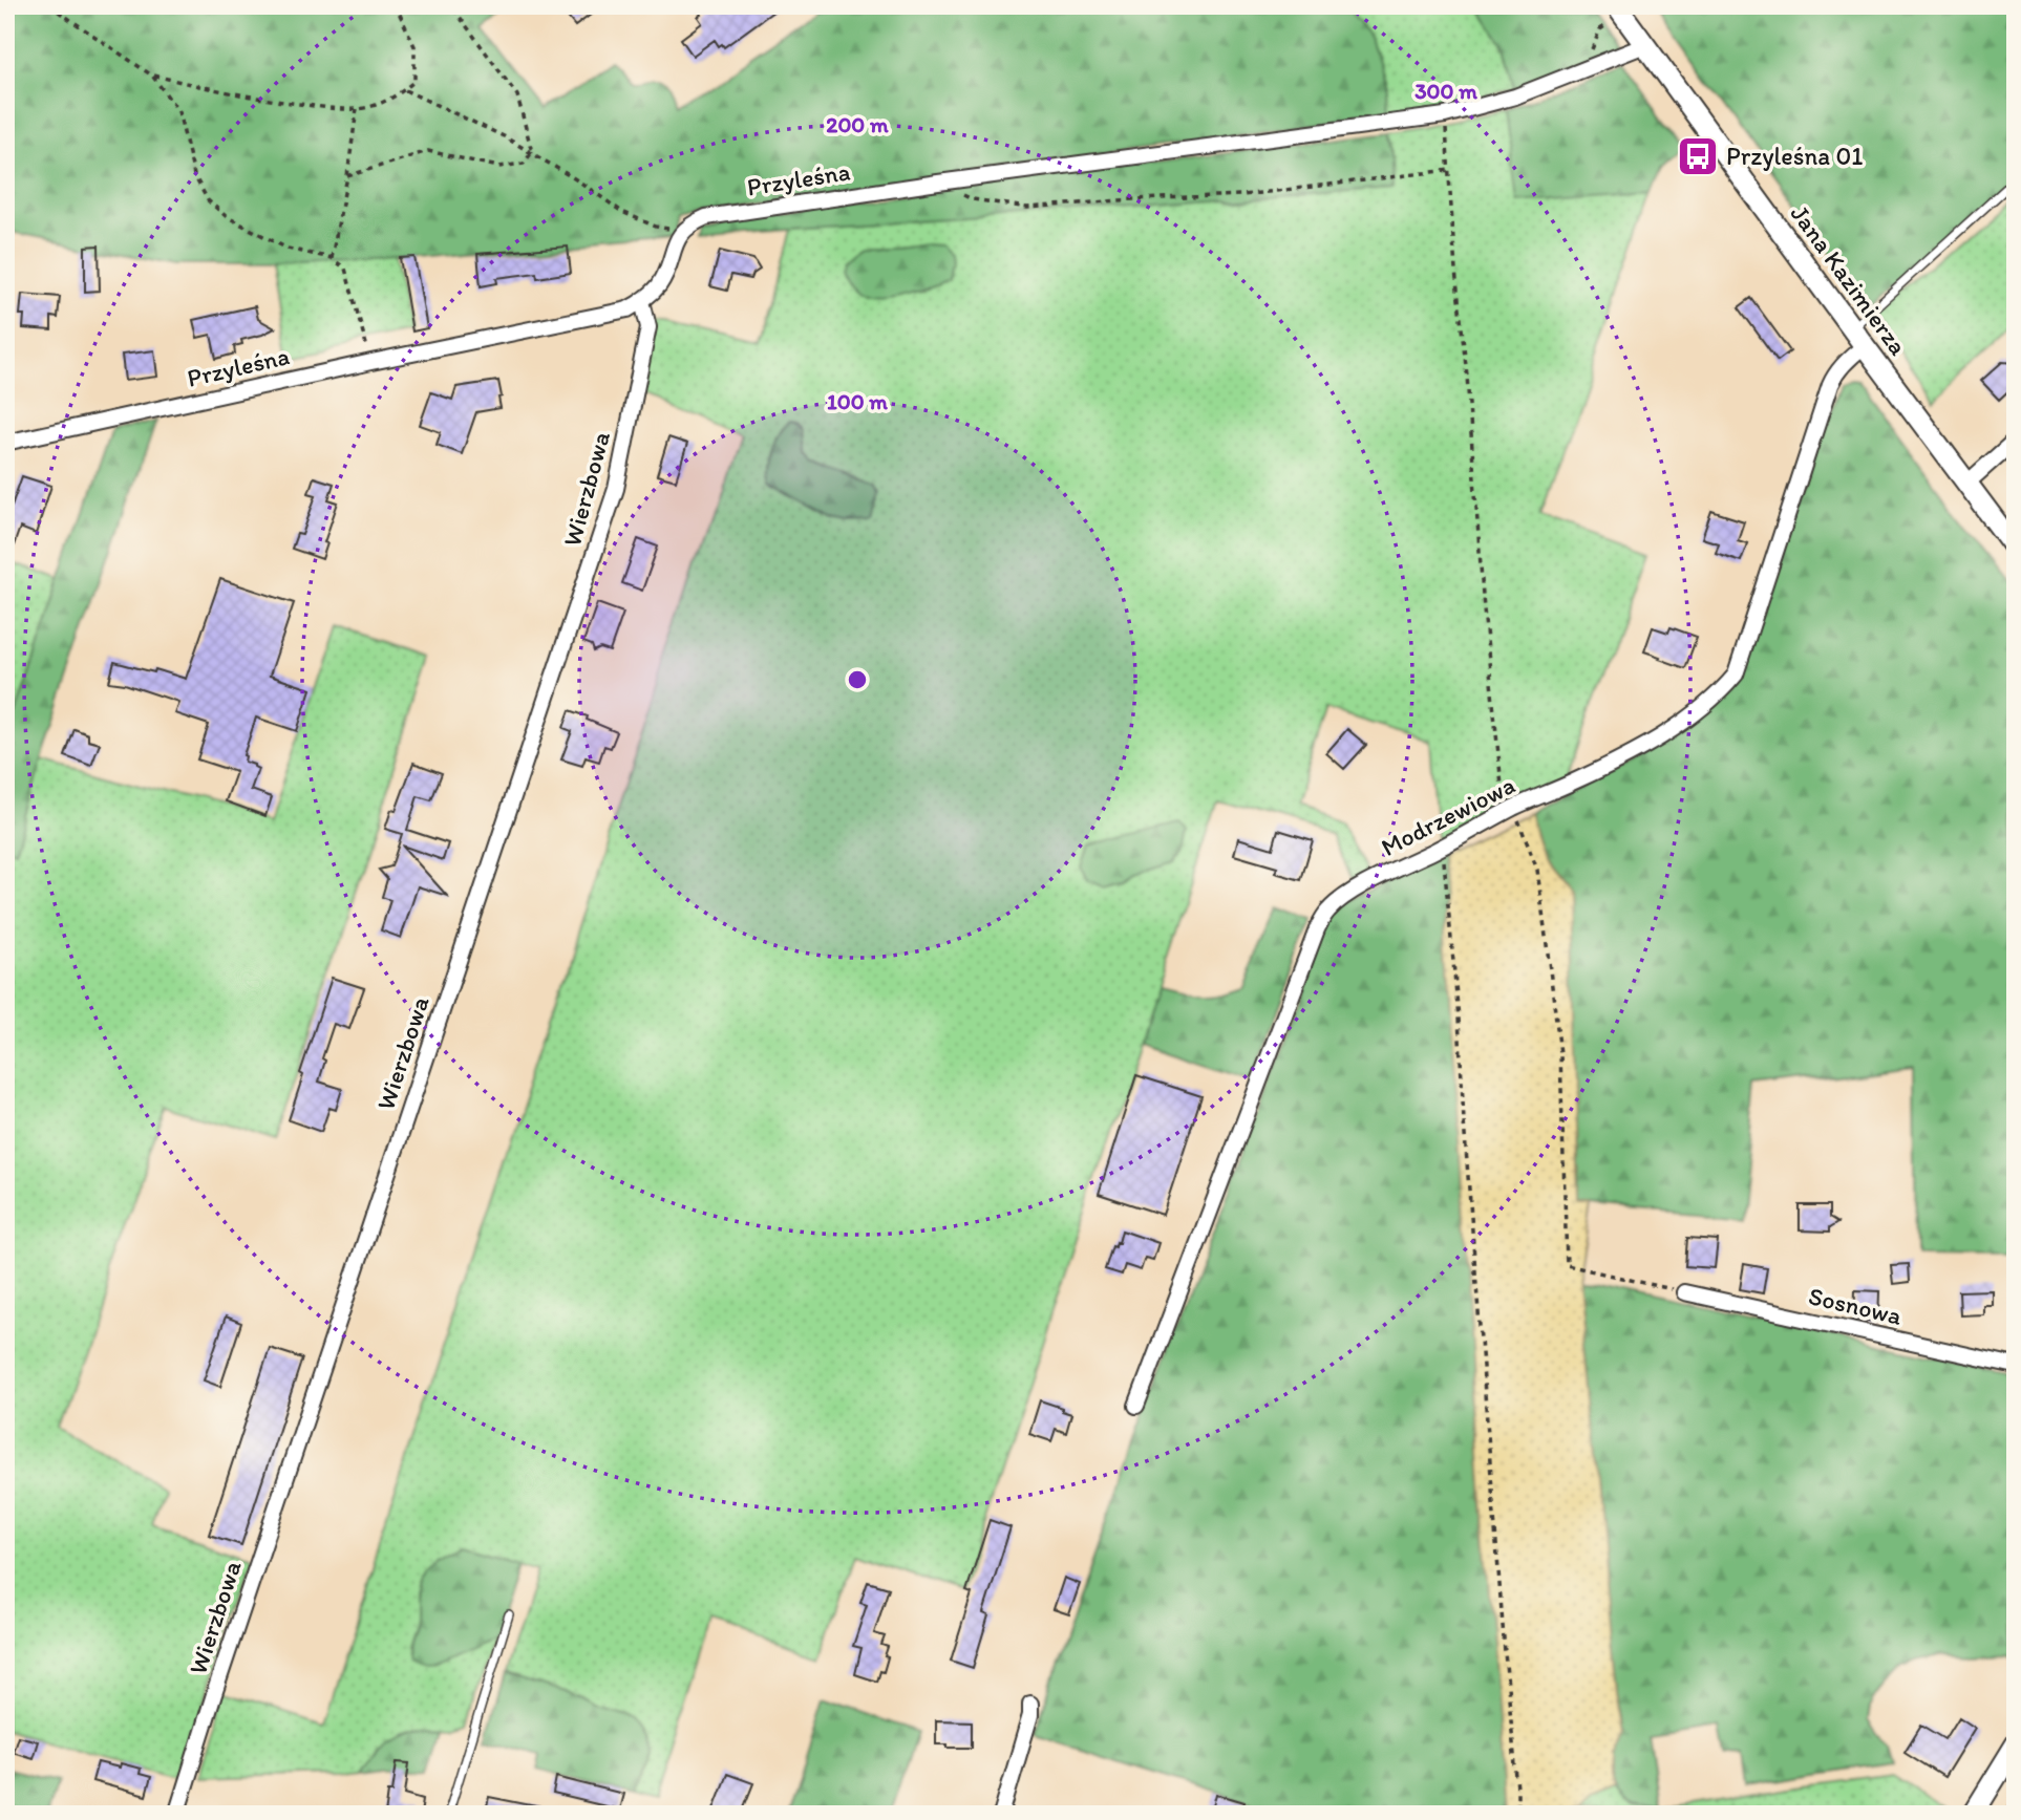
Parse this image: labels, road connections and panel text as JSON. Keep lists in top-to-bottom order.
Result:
{
  "streets": {
    "main road": ["Jana Kazimierza"],
    "street": [
      "Przyleśna",
      "Wierzbowa",
      "Modrzewiowa",
      "Sosnowa"
    ]
  },
  "crossings": [
    ["Przyleśna", "Jana Kazimierza"],
    ["Przyleśna", "Wierzbowa"],
    ["Jana Kazimierza", "Modrzewiowa"]
  ],
  "places": {
    "bus stop": ["Przyleśna 01"]
  },
  "rings": ["300 m", "200 m", "100 m"]
}
